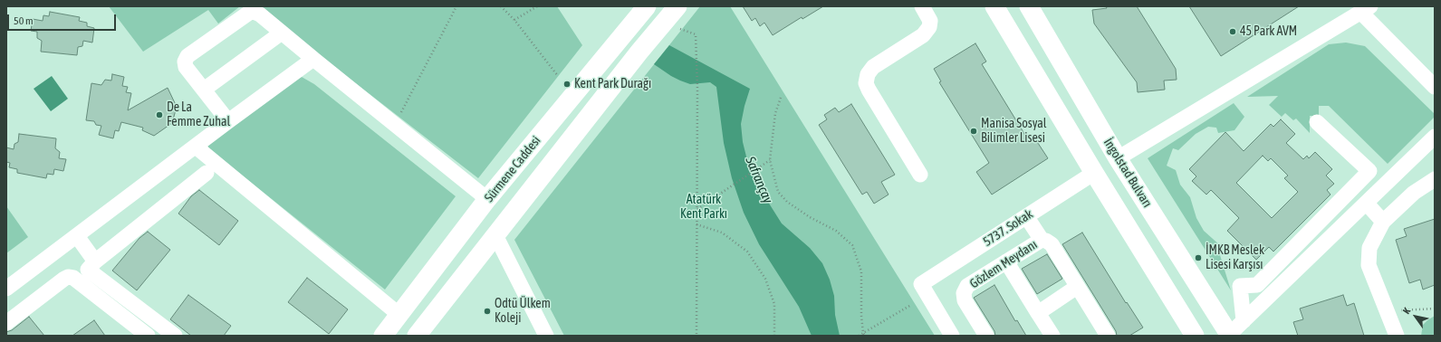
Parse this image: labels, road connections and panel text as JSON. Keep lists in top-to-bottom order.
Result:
{
  "streets": {
    "main road": ["Sürmene Caddesi", "İngolstad Bulvarı"],
    "street": ["5737. Sokak", "Gözlem Meydanı"]
  },
  "water": ["Safrançay"],
  "parks": ["Atatürk Kent Parkı"],
  "places": [
    "45 Park AVM",
    "Kent Park Durağı",
    "De La Femme Zuhal",
    "Manisa Sosyal Bilimler Lisesi",
    "İMKB Meslek Lisesi Karşısı",
    "Odtü Ülkem Koleji"
  ],
  "scale_bar": "50 m",
  "north": "top left"
}
